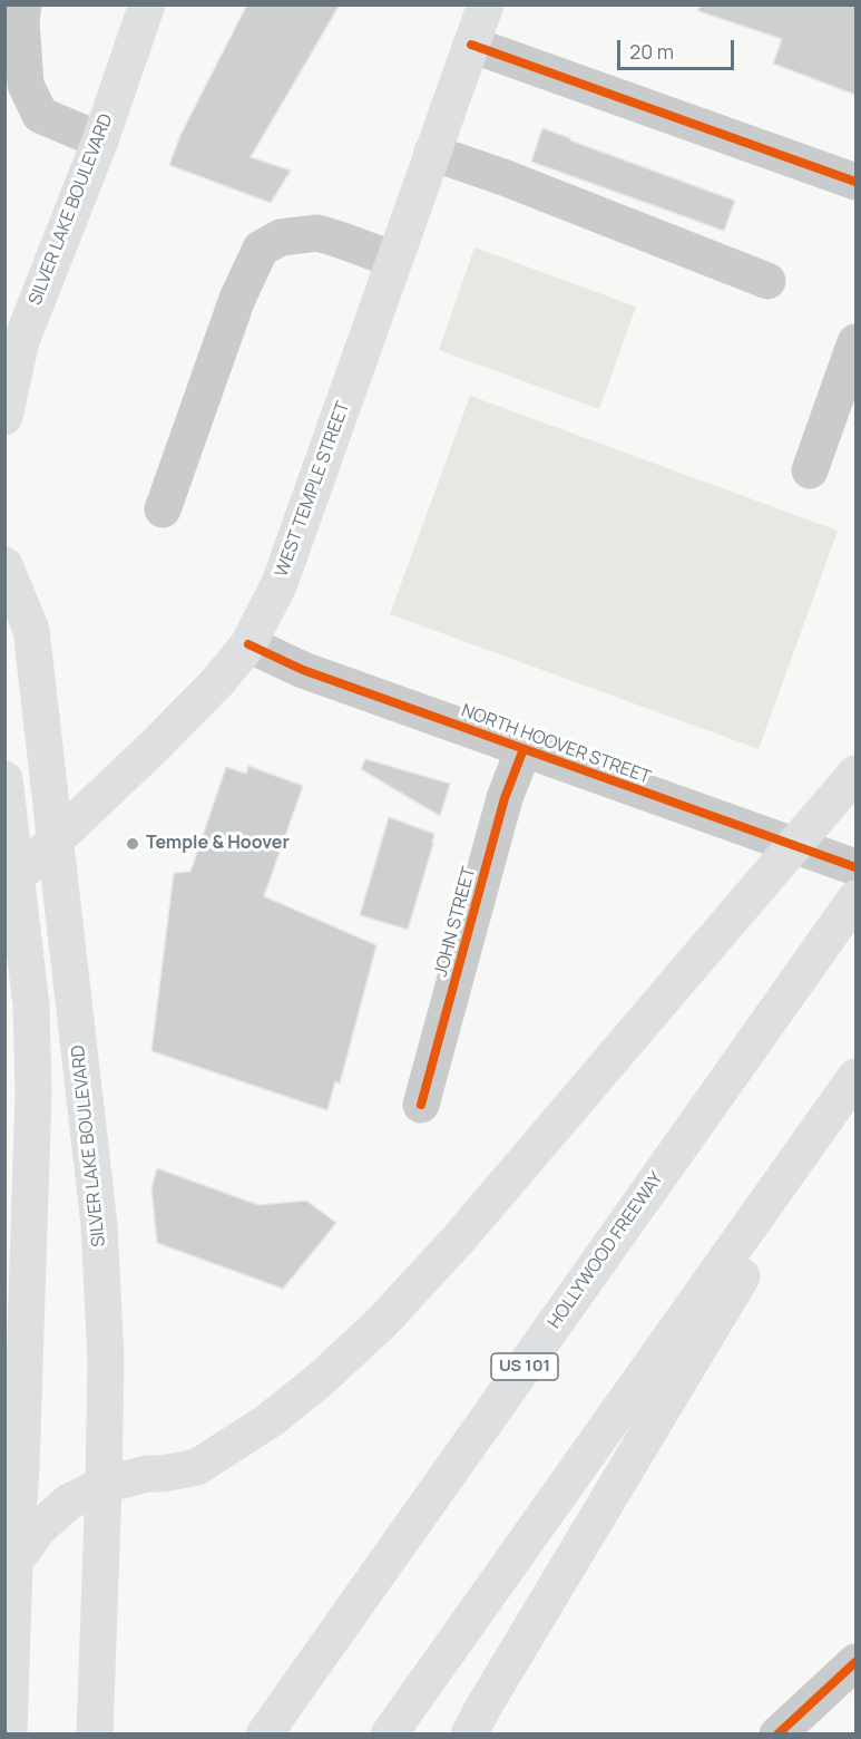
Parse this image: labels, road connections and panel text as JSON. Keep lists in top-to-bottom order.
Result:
{
  "streets": {
    "main road": [
      "SILVER LAKE BOULEVARD",
      "WEST TEMPLE STREET",
      "HOLLYWOOD FREEWAY",
      "US 101"
    ],
    "street": ["NORTH HOOVER STREET", "JOHN STREET"]
  },
  "crossings": [
    ["WEST TEMPLE STREET", "NORTH HOOVER STREET"],
    ["NORTH HOOVER STREET", "JOHN STREET"]
  ],
  "places": ["Temple & Hoover"],
  "scale_bar": "20 m"
}
